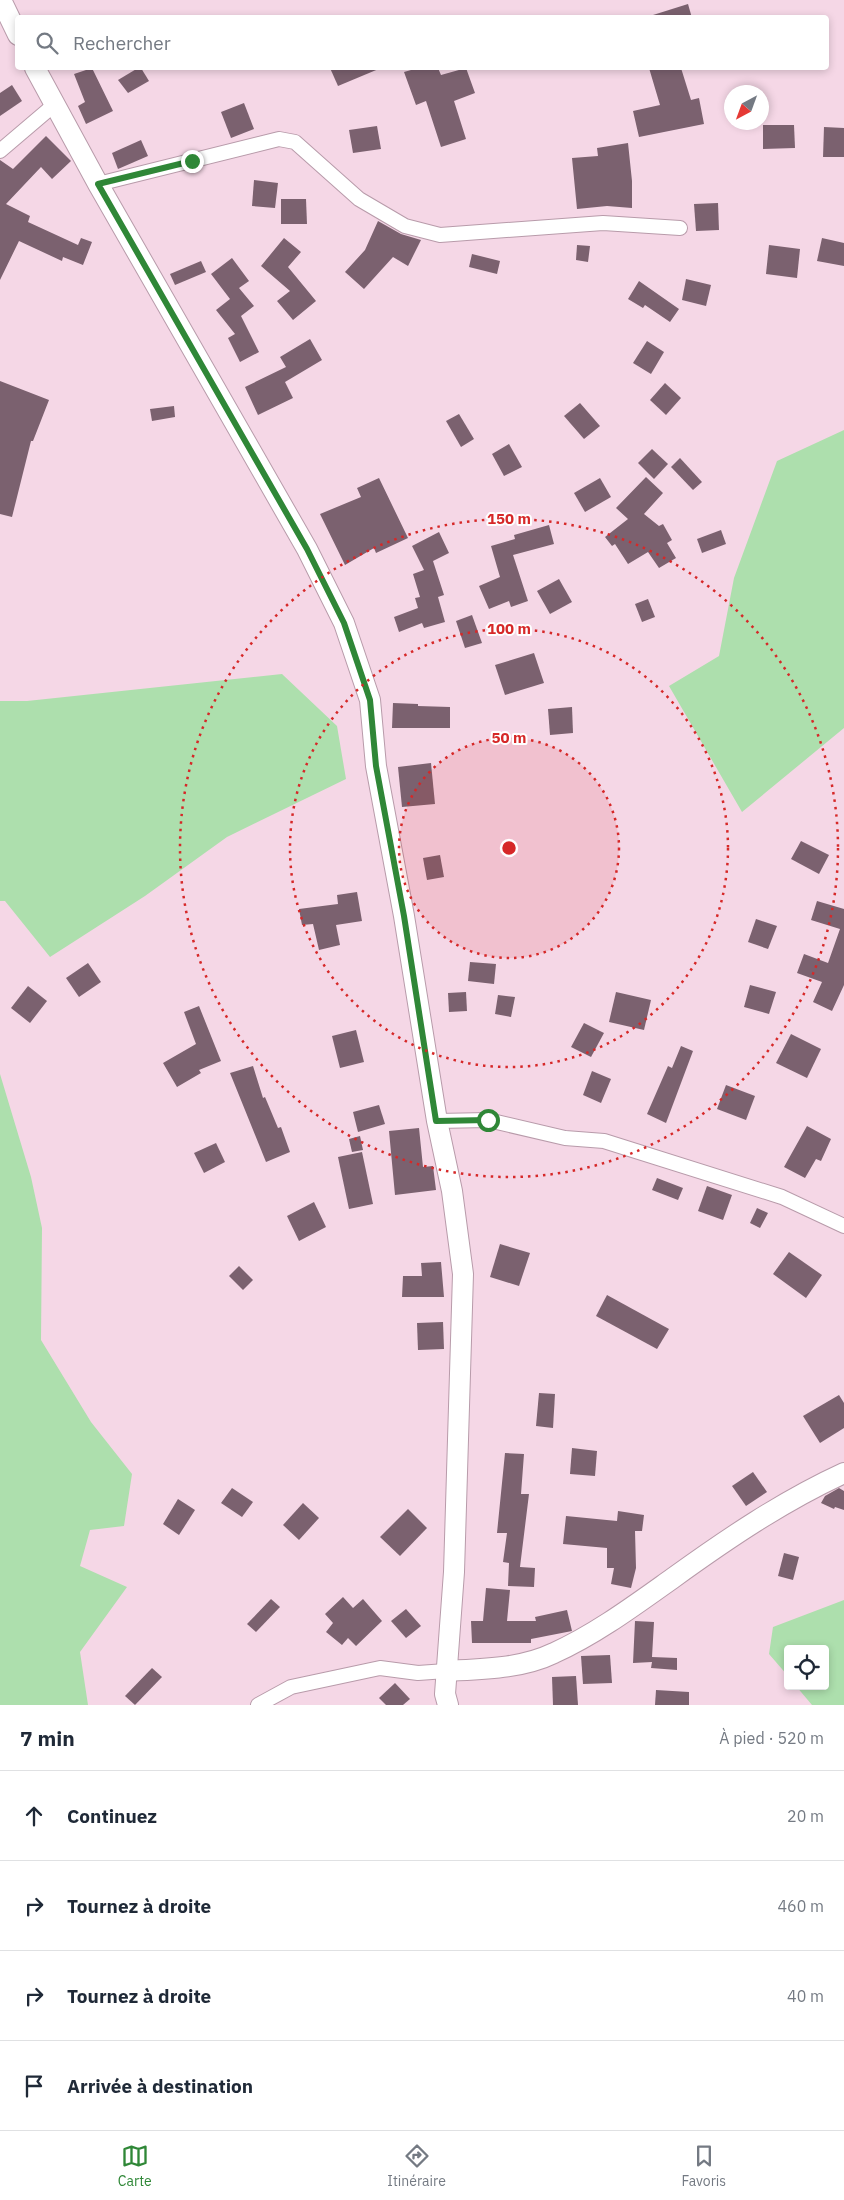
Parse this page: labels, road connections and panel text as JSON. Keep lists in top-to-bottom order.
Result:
{
  "north": "bottom left",
  "page": {
    "search": "Rechercher",
    "heading": ["7 min", "À pied · 520 m"],
    "list": [
      ["Continuez", "20 m"],
      ["Tournez à droite", "460 m"],
      ["Tournez à droite", "40 m"],
      "Arrivée à destination"
    ],
    "nav": ["Carte", "Itinéraire", "Favoris"]
  },
  "rings": ["150 m", "100 m", "50 m"]
}
